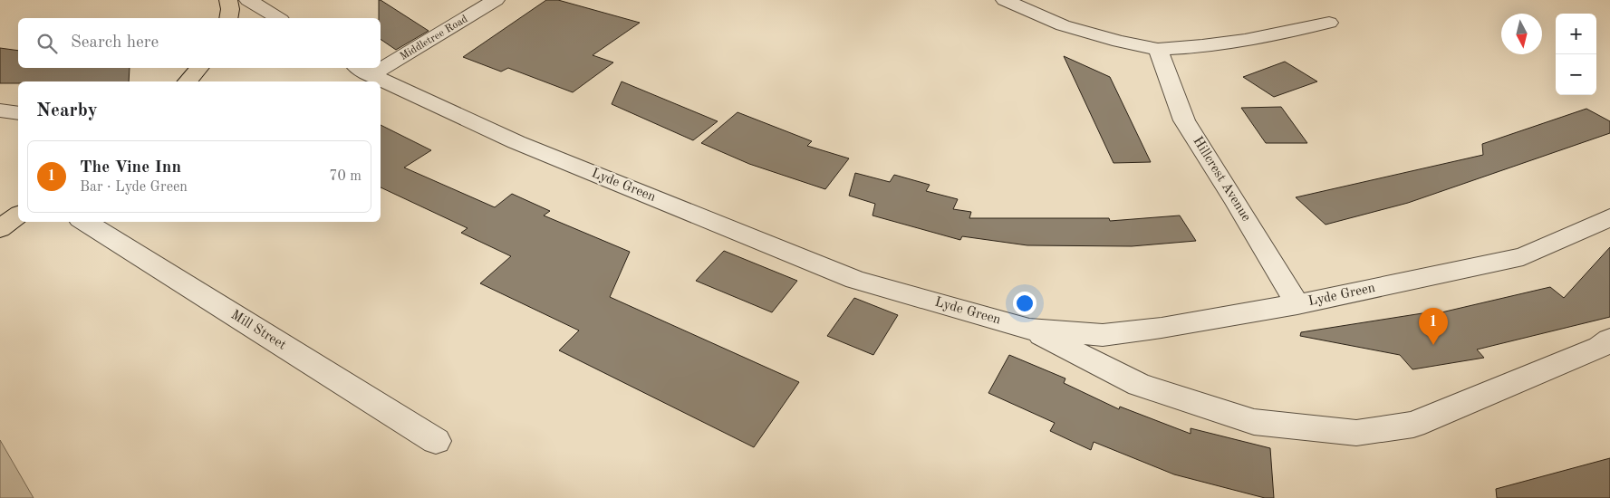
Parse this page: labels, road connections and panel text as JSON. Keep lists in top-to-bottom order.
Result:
{
  "streets": {
    "street": [
      "Middletree Road",
      "Hillcrest Avenue",
      "Lyde Green",
      "Mill Street"
    ]
  },
  "crossings": [
    ["Hillcrest Avenue", "Lyde Green"]
  ],
  "north": "bottom",
  "page": {
    "map_buttons": ["+", "−"],
    "search": "Search here",
    "heading": "Nearby",
    "list": [
      {
        "mark": "1",
        "name": "The Vine Inn",
        "note": "Bar · Lyde Green",
        "value": "70 m"
      }
    ],
    "pins": "1"
  }
}
